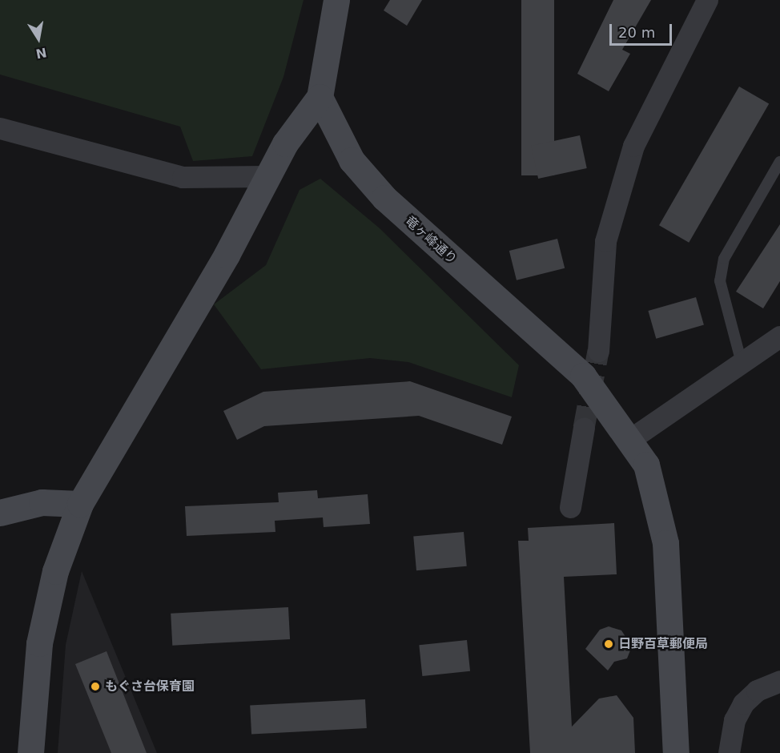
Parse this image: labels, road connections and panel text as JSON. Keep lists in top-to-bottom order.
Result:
{
  "streets": {
    "street": ["竜ヶ峰通り"]
  },
  "places": ["日野百草郵便局", "もぐさ台保育園"],
  "scale_bar": "20 m",
  "north": "bottom"
}
